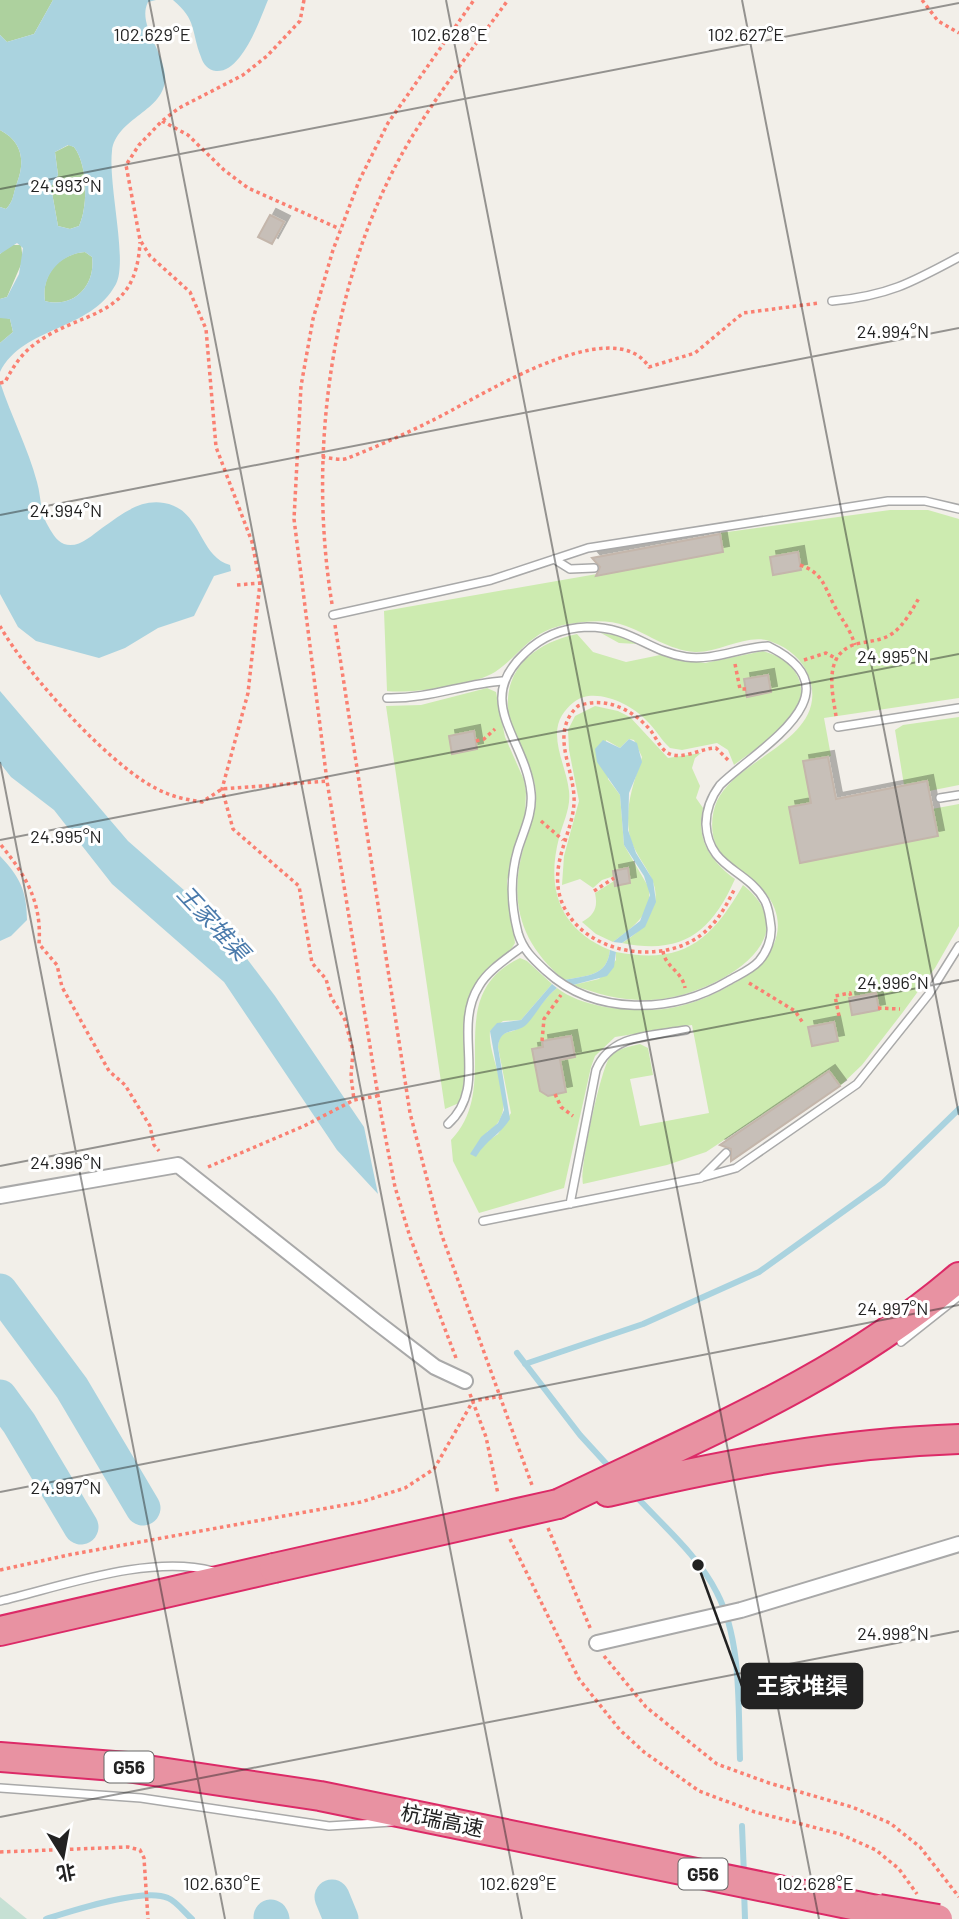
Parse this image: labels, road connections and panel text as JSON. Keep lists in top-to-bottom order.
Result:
{
  "streets": {
    "highway": ["G56", "杭瑞高速"]
  },
  "water": ["王家堆渠"],
  "places": ["王家堆渠"],
  "north": "bottom",
  "coordinates": [
    "102.629°E",
    "102.628°E",
    "102.627°E",
    "24.993°N",
    "24.994°N",
    "24.995°N",
    "24.996°N",
    "24.997°N",
    "24.998°N",
    "102.630°E"
  ]
}
